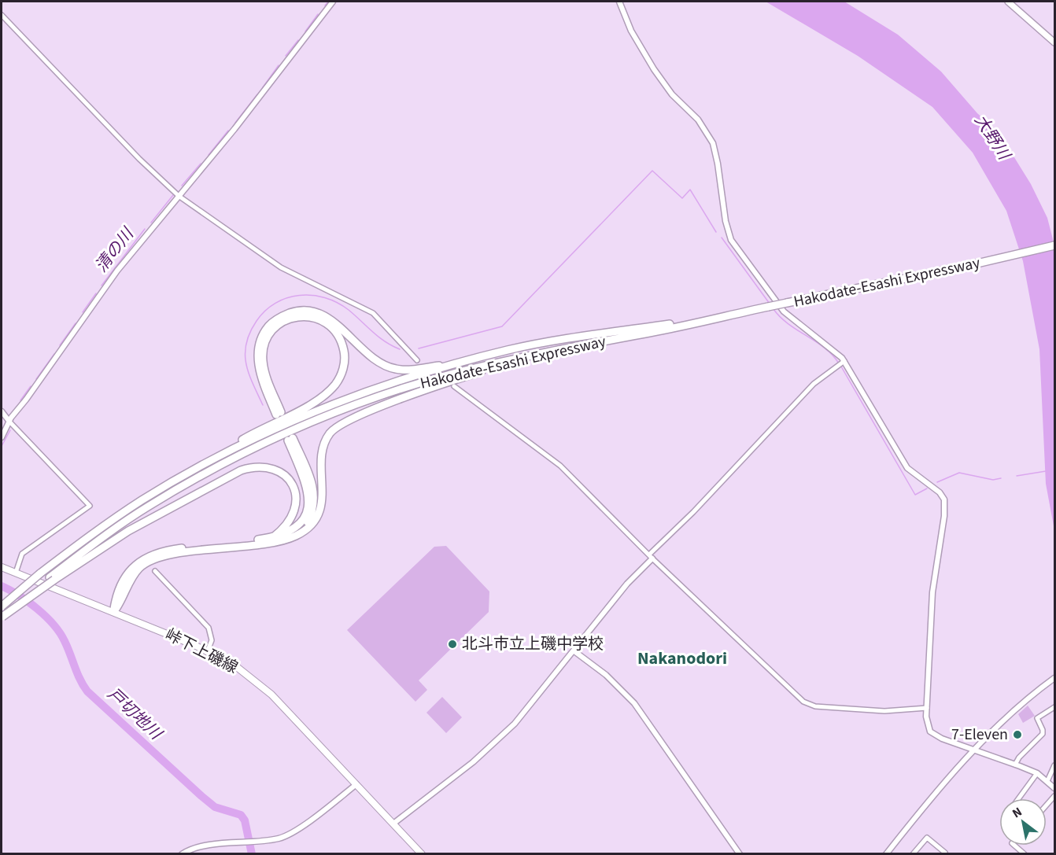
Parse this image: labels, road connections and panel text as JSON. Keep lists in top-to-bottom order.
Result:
{
  "streets": {
    "highway": ["Hakodate-Esashi Expressway"],
    "main road": ["峠下上磯線"]
  },
  "districts": ["Nakanodori"],
  "water": ["大野川", "清の川", "戸切地川"],
  "places": ["北斗市立上磯中学校", "7-Eleven"],
  "north": "top left"
}
